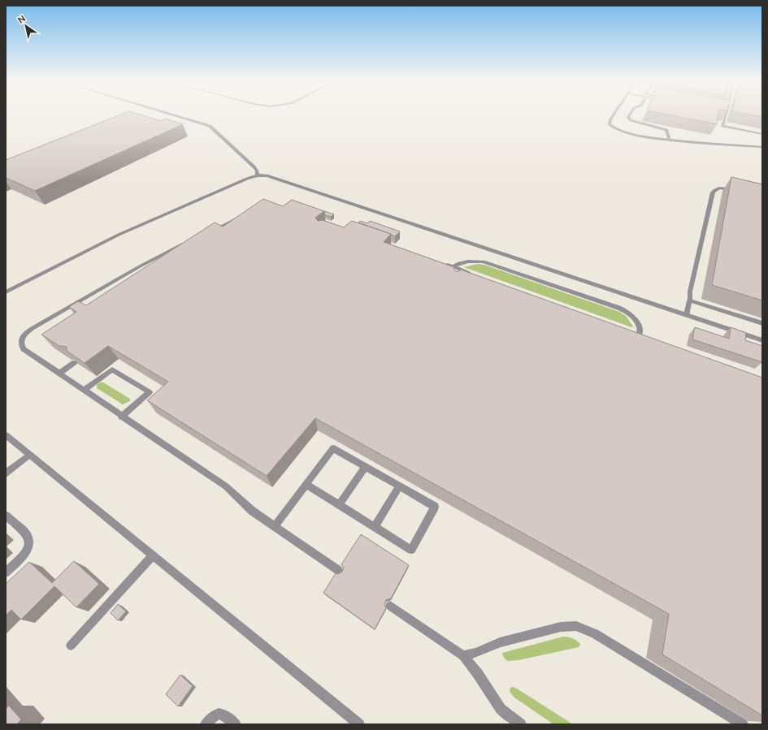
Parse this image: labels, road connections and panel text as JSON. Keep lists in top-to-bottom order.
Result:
{
  "north": "top left"
}
